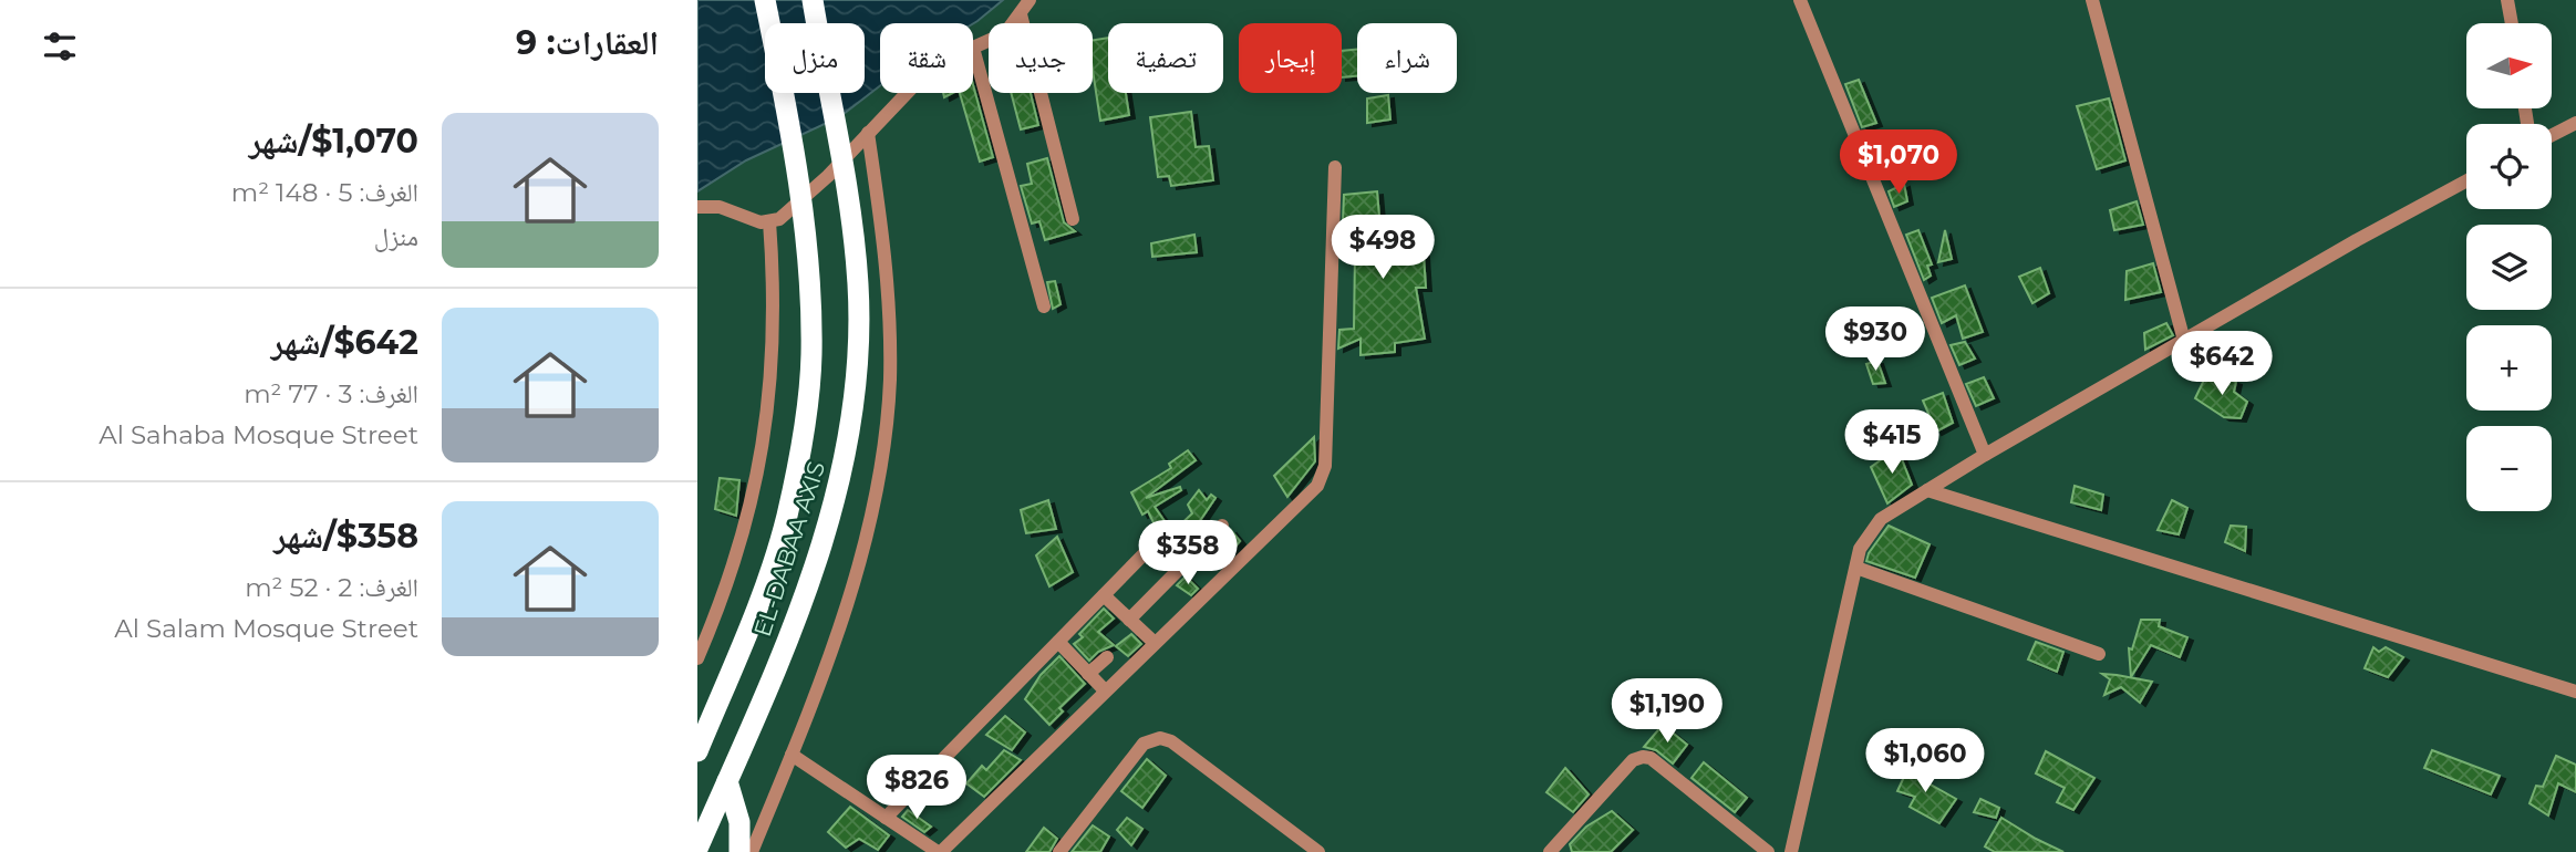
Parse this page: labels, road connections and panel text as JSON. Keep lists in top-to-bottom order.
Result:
{
  "streets": {
    "highway": ["EL-DABAA AXIS"]
  },
  "north": "right",
  "page": {
    "heading": "العقارات: 9",
    "map_buttons": ["+", "−"],
    "chip": [
      "شراء",
      "إيجار",
      "تصفية",
      "جديد",
      "شقة",
      "منزل"
    ],
    "list": [
      {
        "name": "$1,070/شهر",
        "note": "الغرف: 5 · 148 m² · منزل"
      },
      {
        "name": "$642/شهر",
        "note": "الغرف: 3 · 77 m² · Al Sahaba Mosque Street"
      },
      {
        "name": "$358/شهر",
        "note": "الغرف: 2 · 52 m² · Al Salam Mosque Street"
      }
    ],
    "price": [
      "$1,070",
      "$498",
      "$930",
      "$642",
      "$415",
      "$358",
      "$1,190",
      "$1,060",
      "$826"
    ]
  }
}
